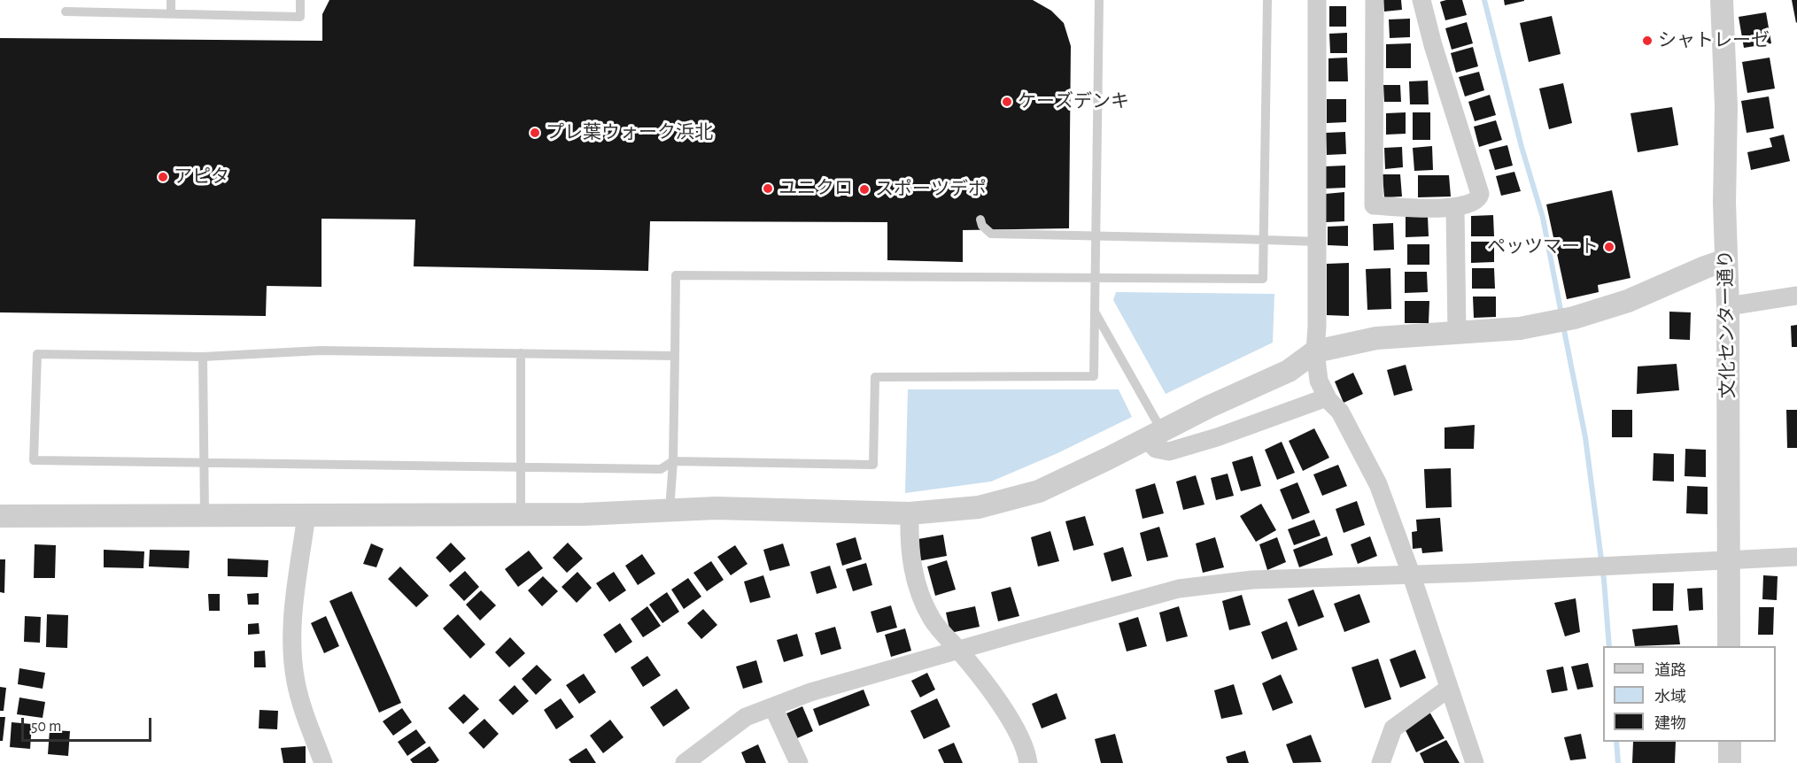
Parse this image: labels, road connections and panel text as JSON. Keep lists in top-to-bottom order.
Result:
{
  "streets": {
    "street": ["文化センター通り"]
  },
  "places": [
    "シャトレーゼ",
    "ケーズデンキ",
    "プレ葉ウォーク浜北",
    "アピタ",
    "ユニクロ",
    "スポーツデポ",
    "ペッツマート"
  ],
  "legend": ["道路", "水域", "建物"],
  "scale_bar": "50 m"
}
